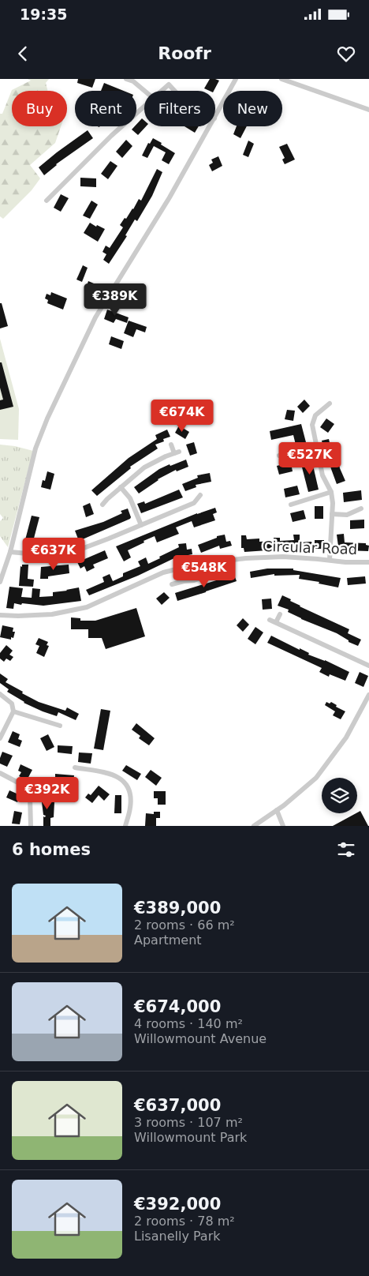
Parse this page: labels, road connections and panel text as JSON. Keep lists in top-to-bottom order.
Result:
{
  "streets": {
    "street": ["Circular Road"]
  },
  "page": {
    "status": "19:35",
    "header": "Roofr",
    "chip": [
      "Buy",
      "Rent",
      "Filters",
      "New"
    ],
    "price": [
      "€389K",
      "€674K",
      "€527K",
      "€637K",
      "€548K",
      "€392K"
    ],
    "heading": "6 homes",
    "list": [
      {
        "name": "€389,000",
        "note": "2 rooms · 66 m² · Apartment"
      },
      {
        "name": "€674,000",
        "note": "4 rooms · 140 m² · Willowmount Avenue"
      },
      {
        "name": "€637,000",
        "note": "3 rooms · 107 m² · Willowmount Park"
      },
      {
        "name": "€392,000",
        "note": "2 rooms · 78 m² · Lisanelly Park"
      }
    ]
  }
}
